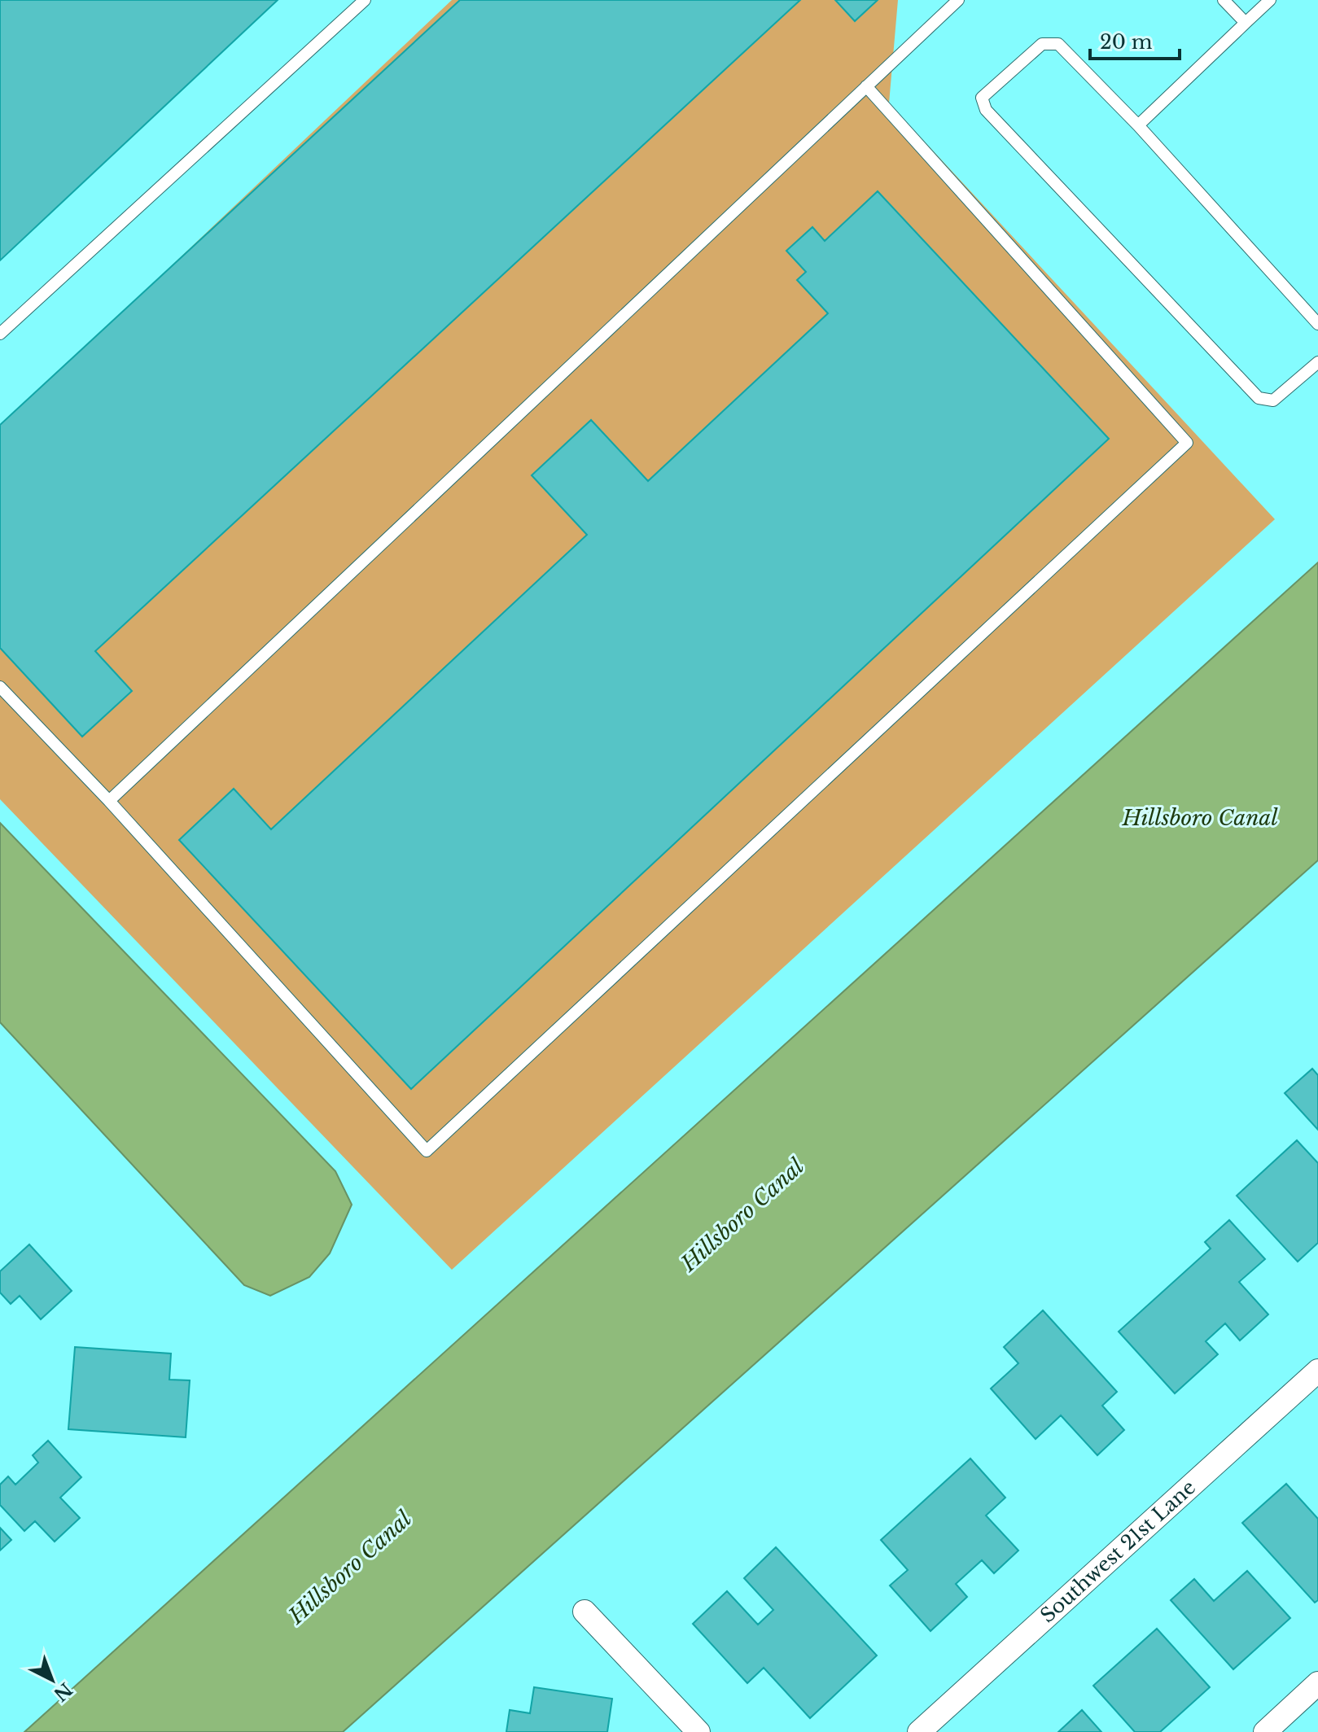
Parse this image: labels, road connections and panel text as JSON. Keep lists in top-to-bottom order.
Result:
{
  "streets": {
    "street": ["Southwest 21st Lane"]
  },
  "water": ["Hillsboro Canal"],
  "scale_bar": "20 m",
  "north": "bottom right"
}
